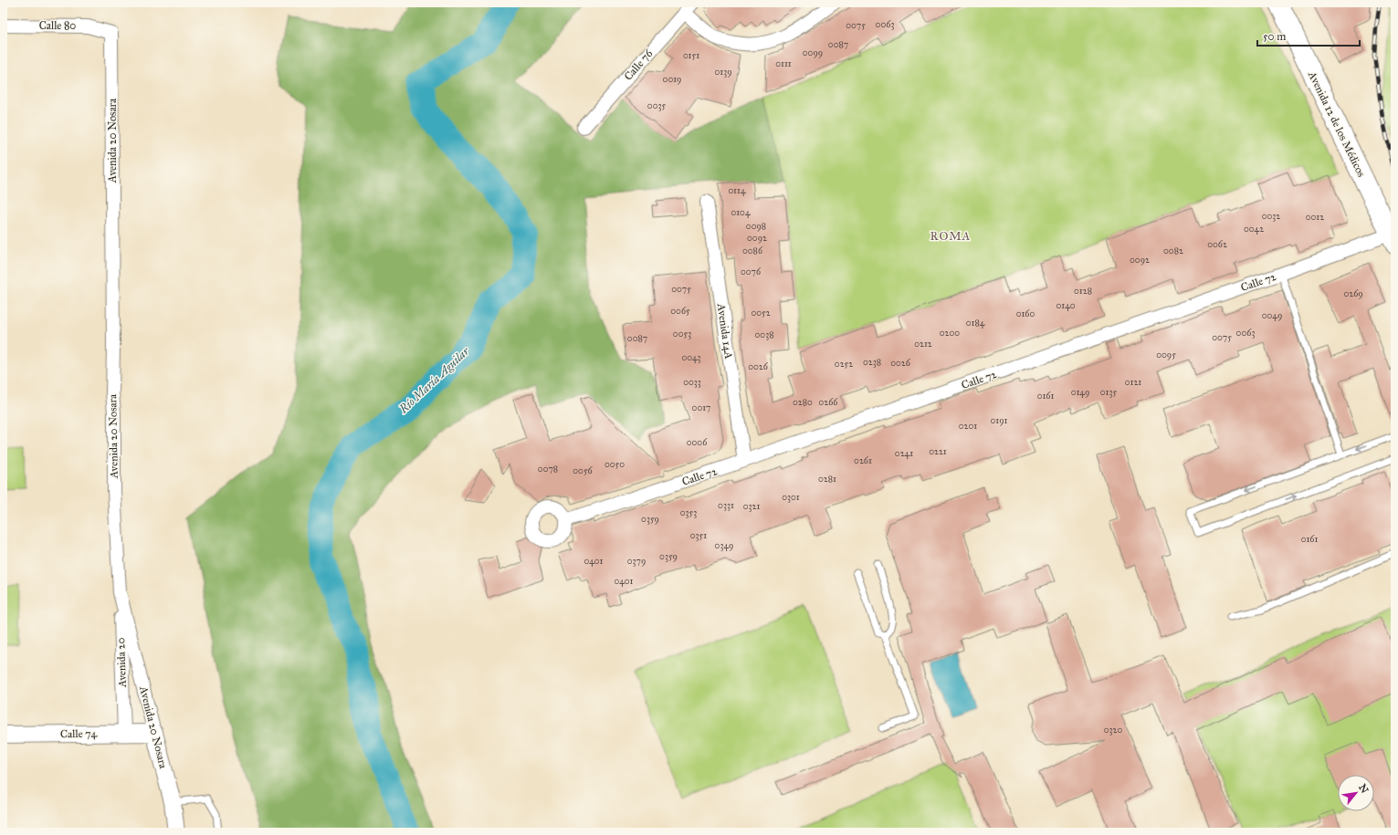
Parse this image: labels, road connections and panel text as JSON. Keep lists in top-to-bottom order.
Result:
{
  "streets": {
    "main road": ["Avenida 12 de los Médicos"],
    "street": [
      "Calle 80",
      "Calle 76",
      "Avenida 20 Nosara",
      "Calle 72",
      "Avenida 14A",
      "Avenida 20",
      "Calle 74"
    ]
  },
  "crossings": [
    ["Calle 80", "Avenida 20 Nosara"],
    ["Avenida 12 de los Médicos", "Calle 72"],
    ["Avenida 20 Nosara", "Avenida 20"],
    ["Avenida 20 Nosara", "Calle 74"],
    ["Calle 72", "Avenida 14A"],
    ["Avenida 20", "Calle 74"]
  ],
  "districts": ["ROMA"],
  "water": ["Río María Aguilar"],
  "house_numbers": [
    "0063",
    "0075",
    "0087",
    "0099",
    "0151",
    "0111",
    "0139",
    "0019",
    "0035",
    "0114",
    "0104",
    "0032",
    "0012",
    "0098",
    "0042",
    "0092",
    "0062",
    "0086",
    "0082",
    "0092",
    "0076",
    "0075",
    "0128",
    "0269",
    "0140",
    "0065",
    "0052",
    "0160",
    "0049",
    "0184",
    "0200",
    "0063",
    "0053",
    "0038",
    "0075",
    "0087",
    "0212",
    "0095",
    "0043",
    "0238",
    "0026",
    "0252",
    "0026",
    "0033",
    "0121",
    "0149",
    "0135",
    "0161",
    "0280",
    "0266",
    "0017",
    "0191",
    "0201",
    "0006",
    "0221",
    "0241",
    "0261",
    "0050",
    "0078",
    "0056",
    "0281",
    "0301",
    "0331",
    "0321",
    "0353",
    "0359",
    "0351",
    "0161",
    "0349",
    "0359",
    "0401",
    "0379",
    "0401",
    "0320"
  ],
  "scale_bar": "50 m",
  "north": "top right"
}
